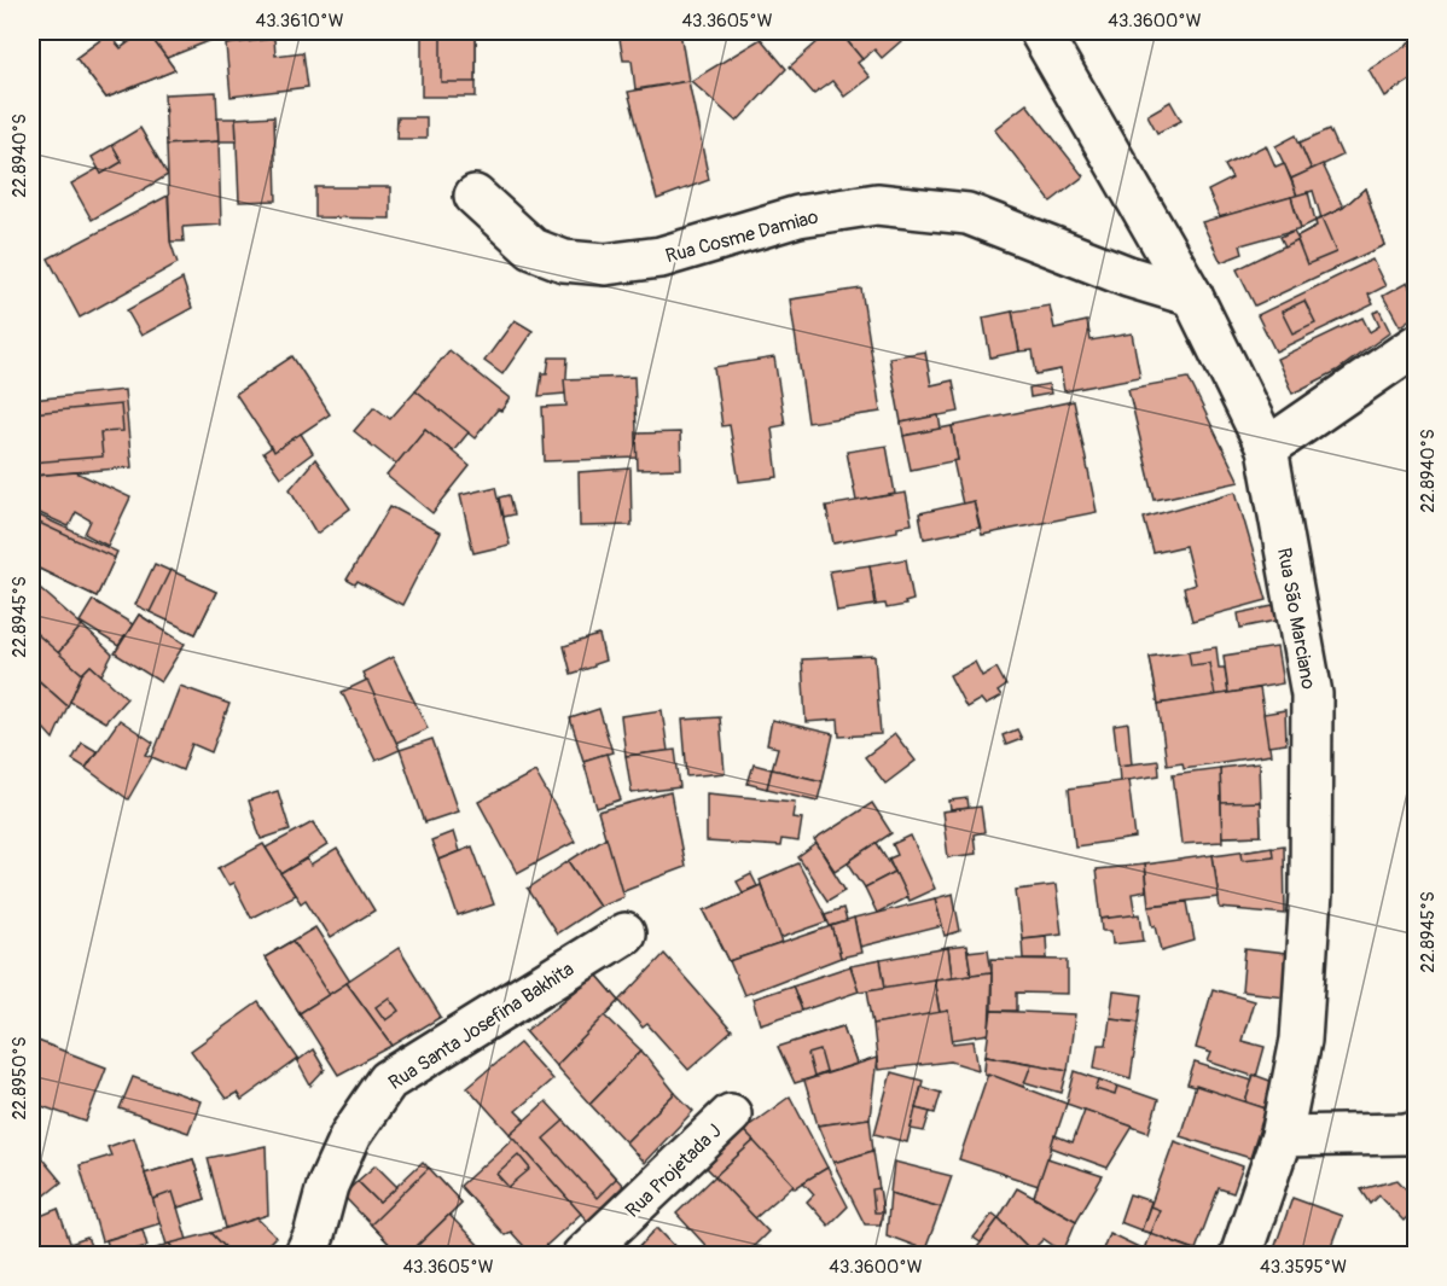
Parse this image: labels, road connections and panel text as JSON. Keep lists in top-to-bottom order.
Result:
{
  "streets": {
    "street": [
      "Rua Cosme Damiao",
      "Rua São Marciano",
      "Rua Santa Josefina Bakhita",
      "Rua Projetada J"
    ]
  },
  "crossings": [
    ["Rua Cosme Damiao", "Rua São Marciano"]
  ],
  "coordinates": [
    "43.3610°W",
    "43.3605°W",
    "43.3600°W",
    "22.8940°S",
    "22.8945°S",
    "22.8950°S",
    "43.3595°W"
  ]
}
